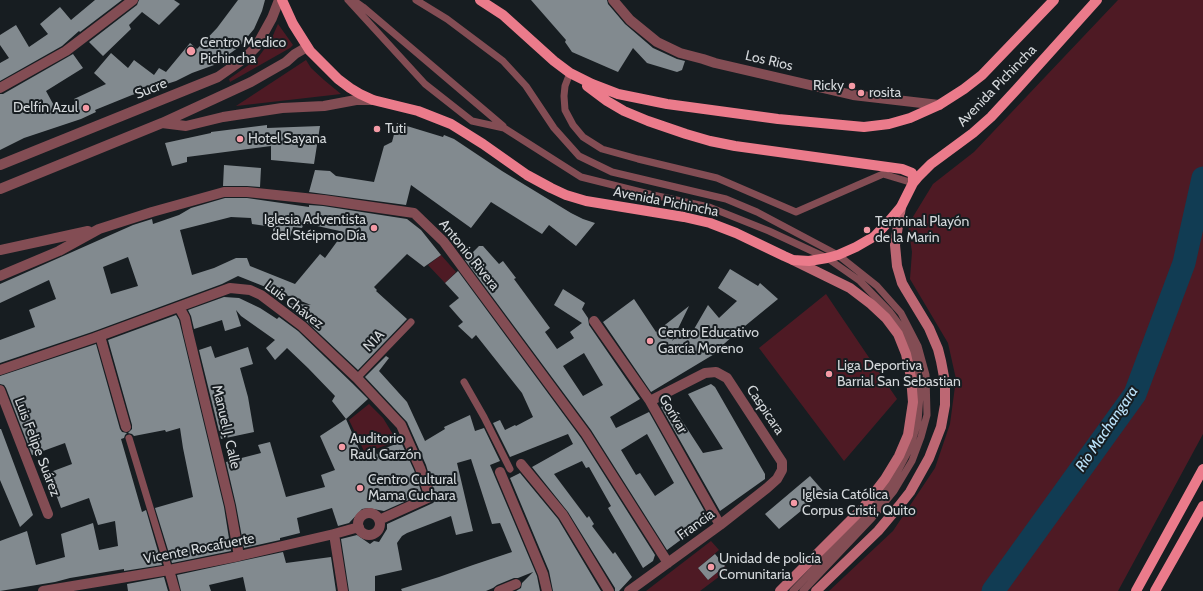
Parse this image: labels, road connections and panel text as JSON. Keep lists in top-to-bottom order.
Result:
{
  "streets": {
    "main road": ["Avenida Pichincha"],
    "street": [
      "Los Rios",
      "Sucre",
      "Antonio Rivera",
      "Luis Chávez",
      "Caspicara",
      "Gorívar",
      "Manuel J. Calle",
      "Luis Felipe Suárez",
      "Francia",
      "Vicente Rocafuerte"
    ],
    "lane": ["N1A"]
  },
  "crossings": [
    ["Los Rios", "Avenida Pichincha"],
    ["Antonio Rivera", "Francia"],
    ["Luis Chávez", "N1A"],
    ["Luis Chávez", "Manuel J. Calle"],
    ["Luis Chávez", "Vicente Rocafuerte"],
    ["Caspicara", "Gorívar"],
    ["Caspicara", "Francia"],
    ["Gorívar", "Francia"],
    ["Manuel J. Calle", "Vicente Rocafuerte"]
  ],
  "water": ["Rio Machangara"],
  "places": [
    "Centro Medico Pichincha",
    "Ricky",
    "rosita",
    "Delfín Azul",
    "Tuti",
    "Hotel Sayana",
    "Iglesia Adventista del Stéipmo Día",
    "Terminal Playón de la Marin",
    "Centro Educativo García Moreno",
    "Liga Deportiva Barrial San Sebastian",
    "Auditorio Raúl Garzón",
    "Centro Cultural Mama Cuchara",
    "Iglesia Católica Corpus Cristi, Quito",
    "Unidad de policía Comunitaria"
  ]
}
